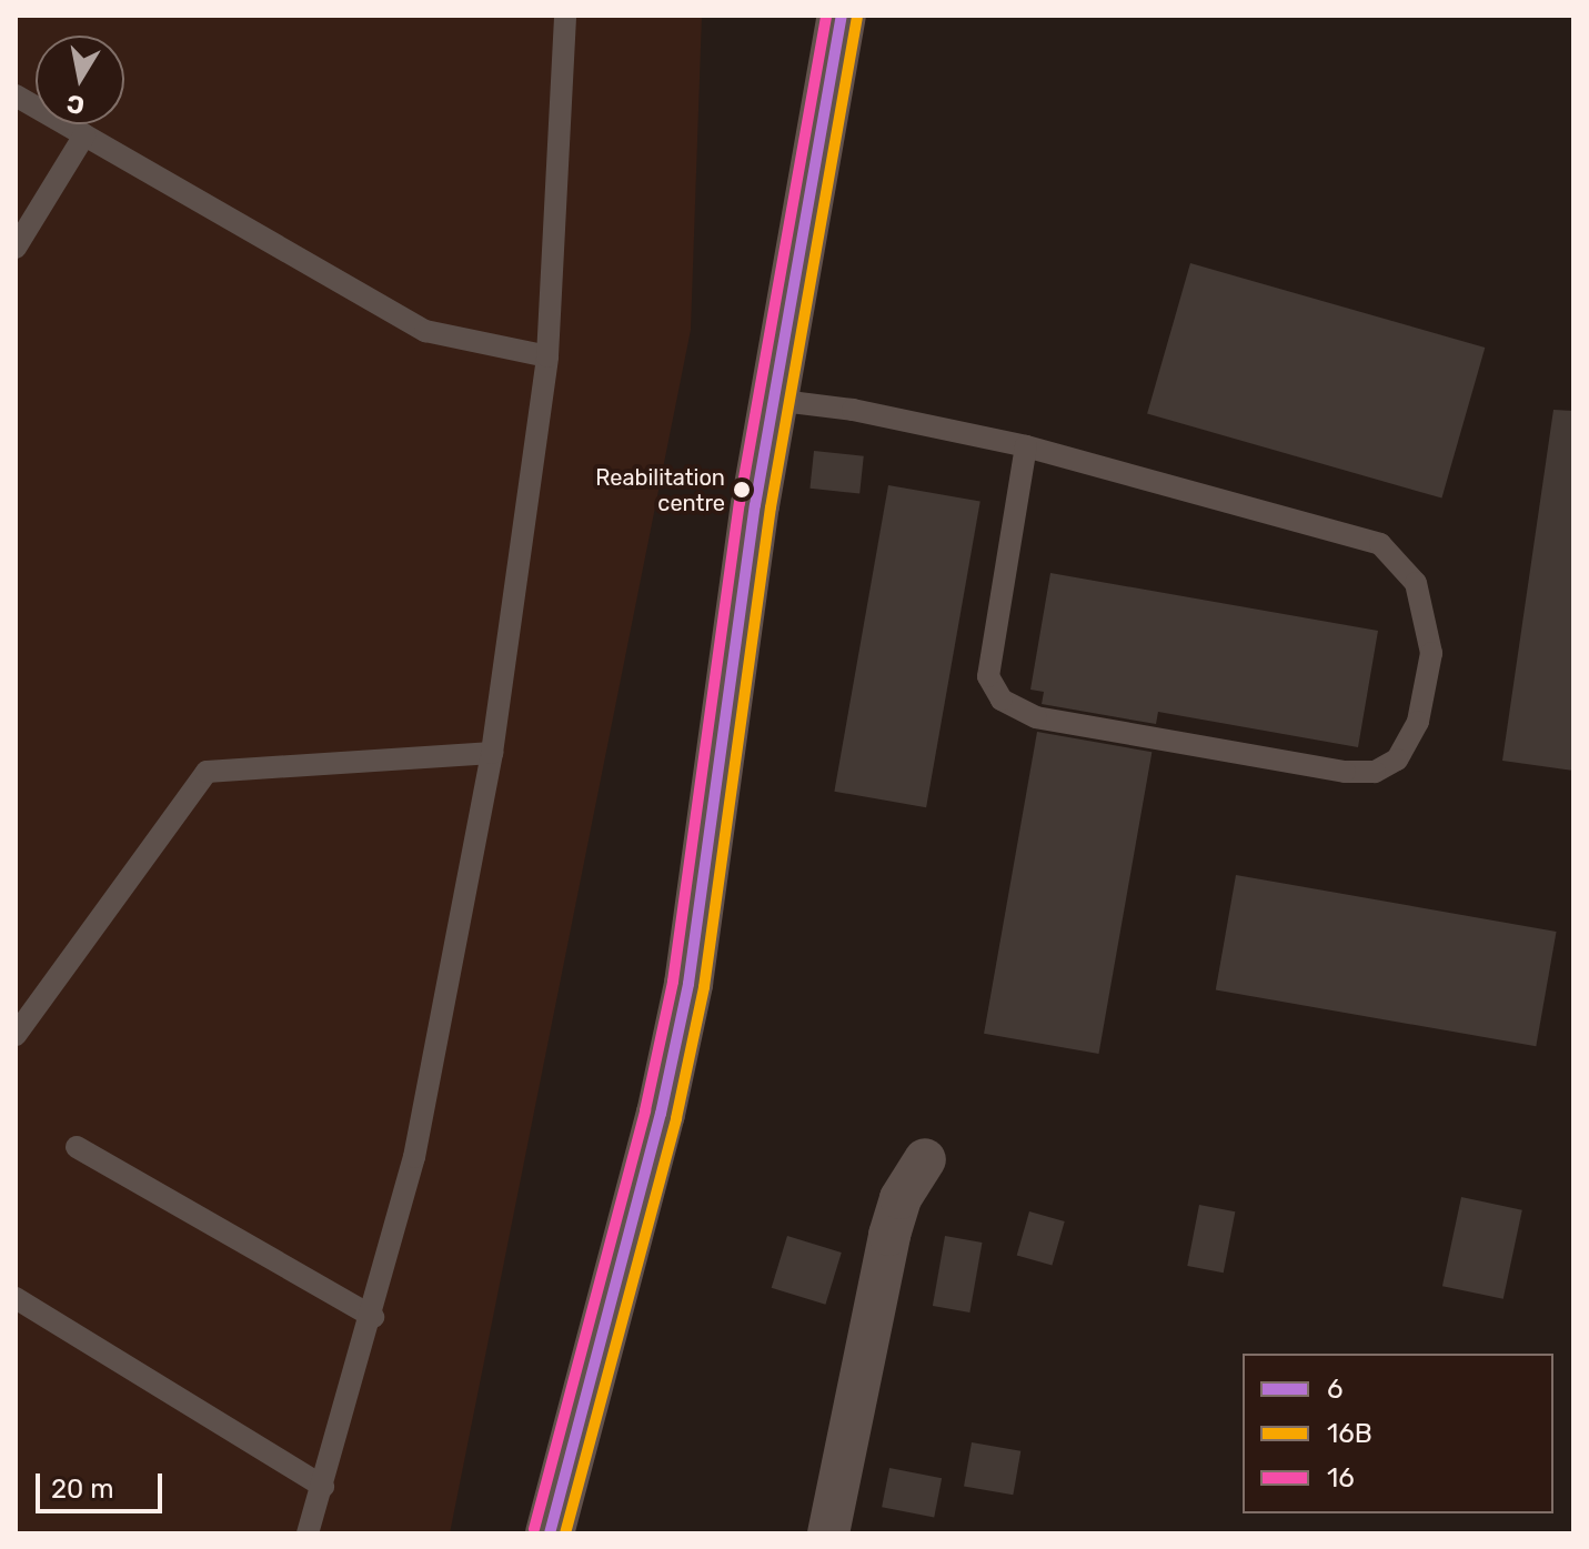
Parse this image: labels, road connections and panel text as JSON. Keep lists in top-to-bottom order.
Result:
{
  "places": ["Reabilitation centre"],
  "lines": ["transit line 6", "transit line 16", "transit line 16В"],
  "legend": ["6", "16В", "16"],
  "scale_bar": "20 m",
  "north": "bottom"
}
